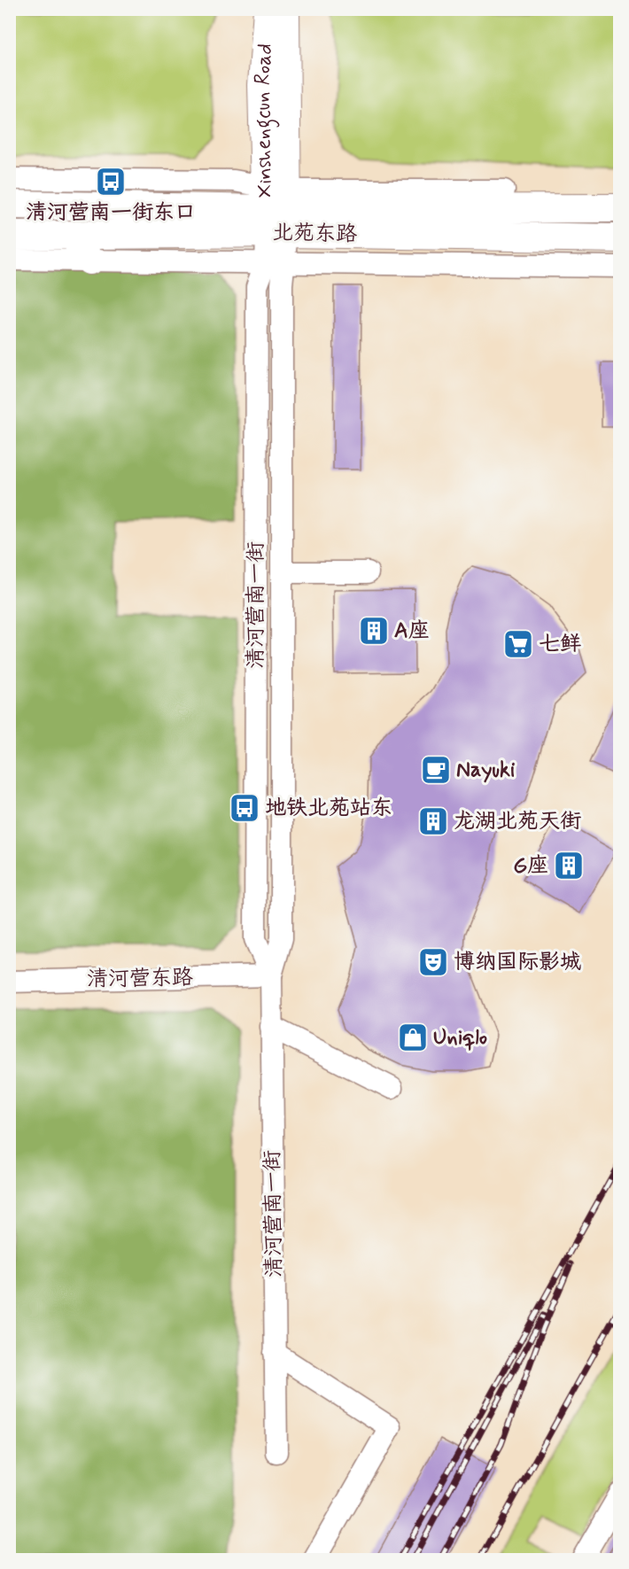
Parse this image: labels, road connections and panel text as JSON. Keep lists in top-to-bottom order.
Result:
{
  "streets": {
    "main road": ["Xinshengcun Road", "北苑东路"],
    "street": ["清河营南一街", "清河营东路"]
  },
  "crossings": [
    ["Xinshengcun Road", "北苑东路"],
    ["Xinshengcun Road", "清河营南一街"],
    ["北苑东路", "清河营南一街"],
    ["清河营南一街", "清河营东路"]
  ],
  "places": {
    "bus stop": ["清河营南一街东口", "地铁北苑站东"],
    "building": ["A座", "龙湖北苑天街", "G座"],
    "supermarket": ["七鲜"],
    "cafe": ["Nayuki"],
    "theatre": ["博纳国际影城"],
    "shop": ["Uniqlo"]
  }
}
